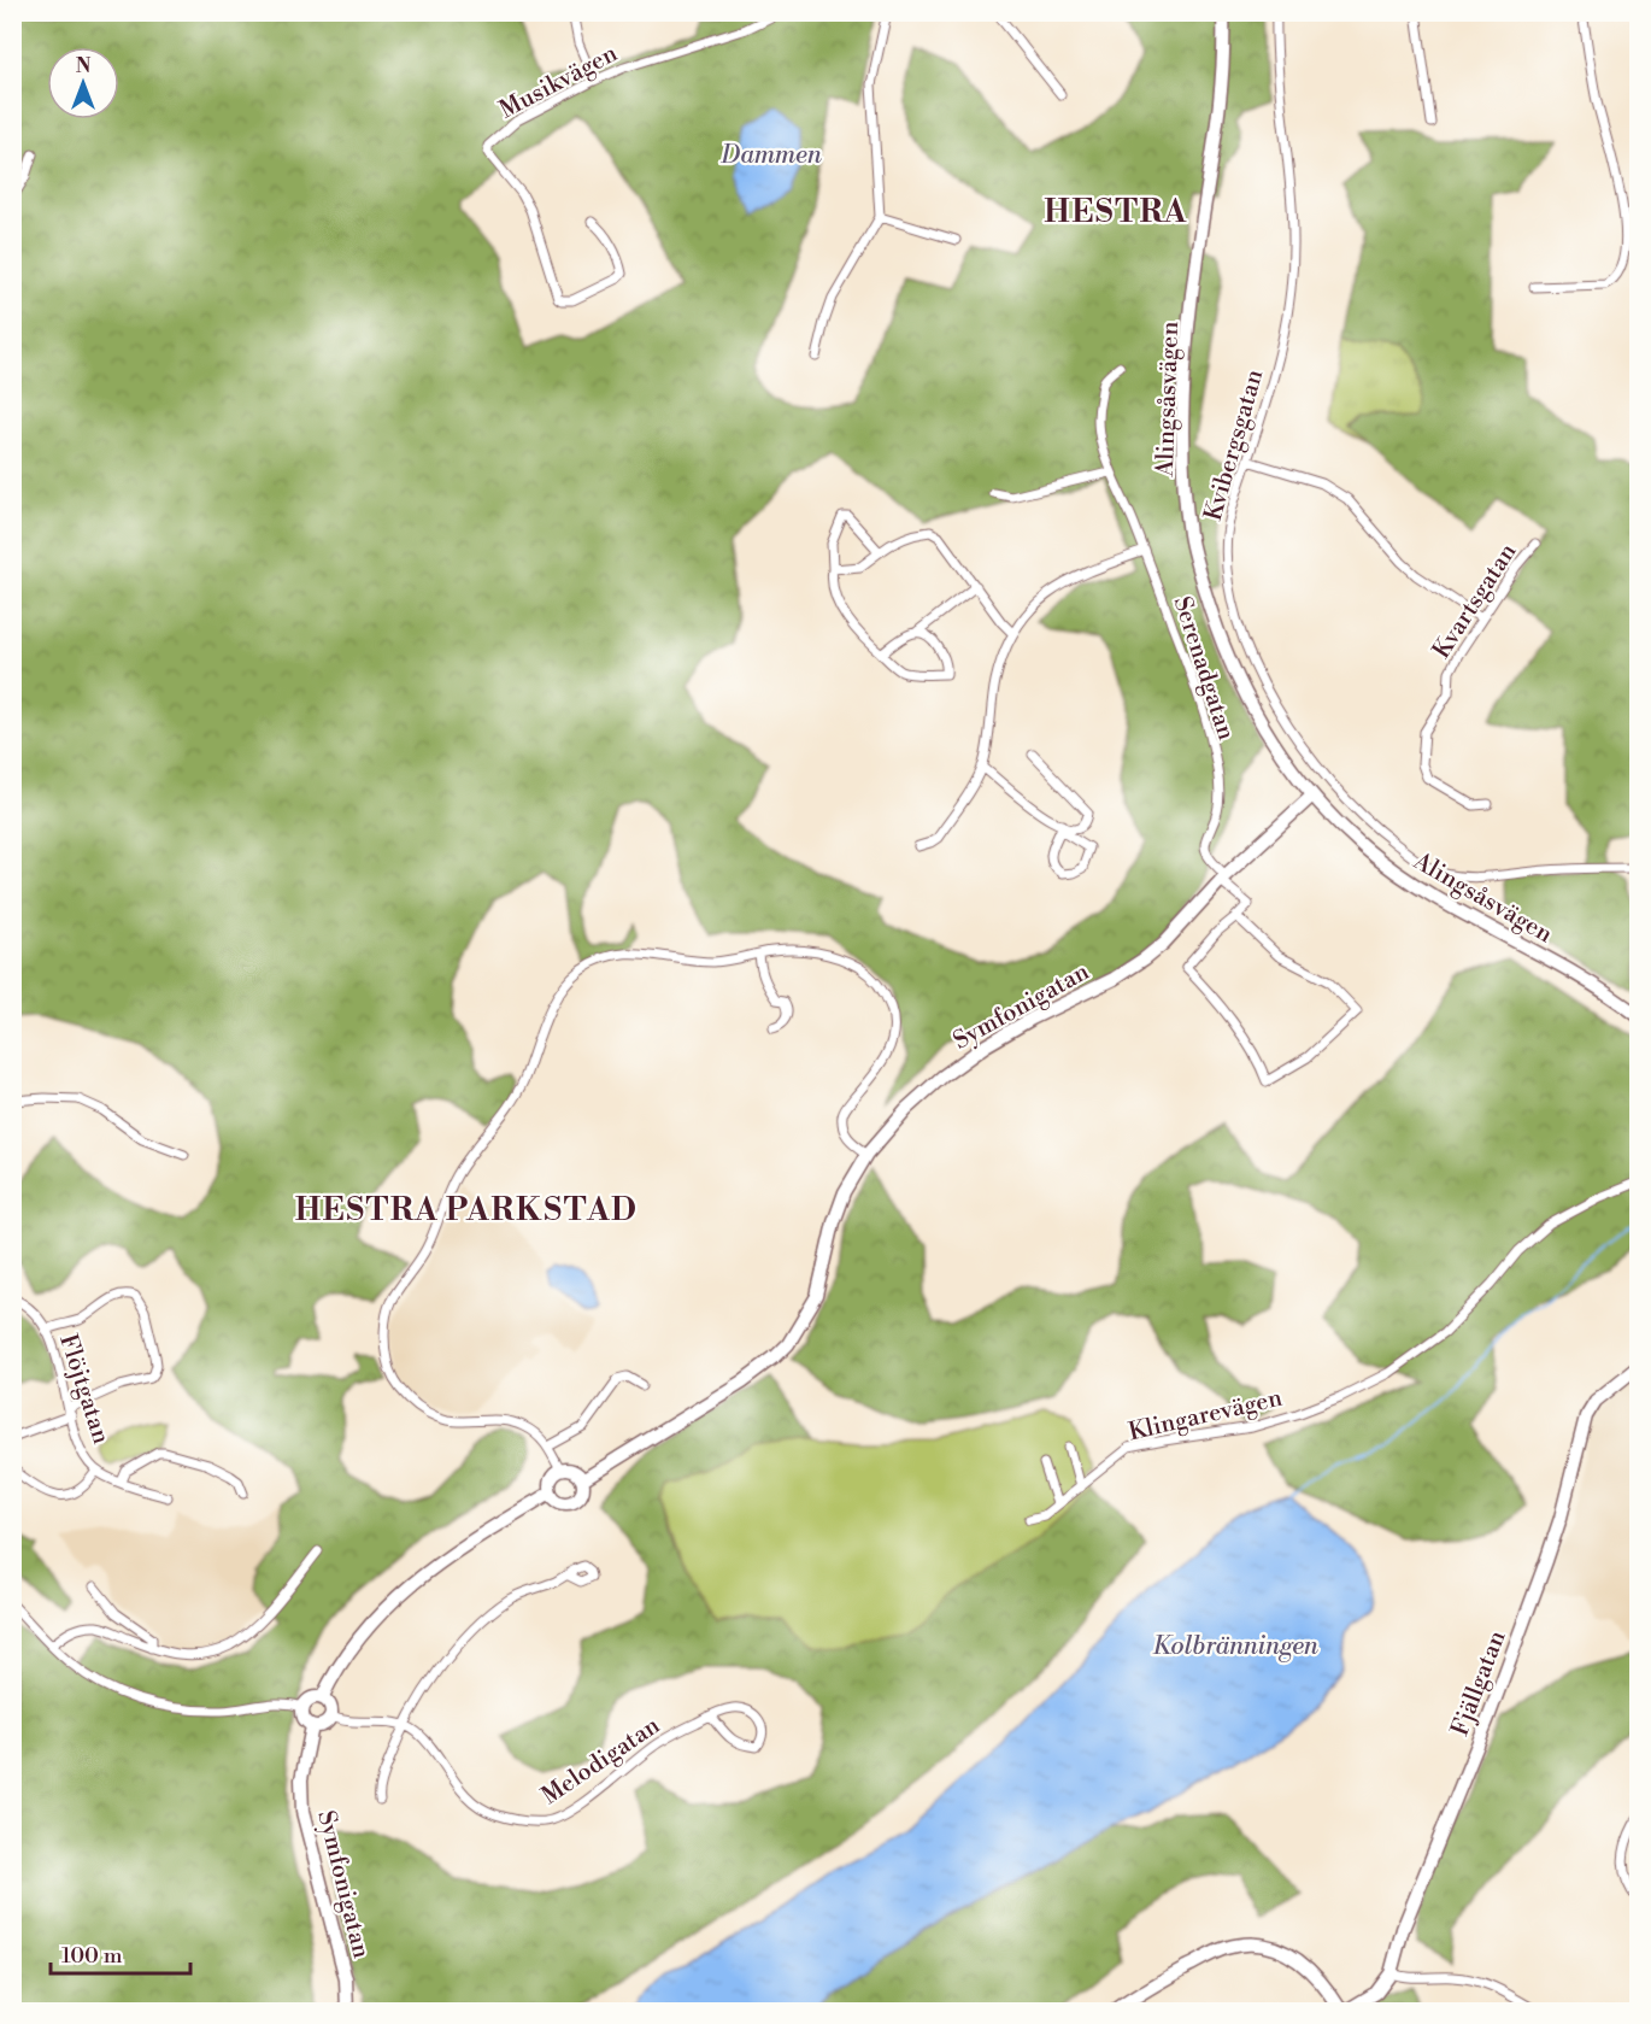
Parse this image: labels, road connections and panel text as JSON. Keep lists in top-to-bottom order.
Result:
{
  "streets": {
    "street": [
      "Musikvägen",
      "Alingsåsvägen",
      "Kvibergsgatan",
      "Kvartsgatan",
      "Serenadgatan",
      "Symfonigatan",
      "Flöjtgatan",
      "Klingarevägen",
      "Fjällgatan",
      "Melodigatan"
    ]
  },
  "crossings": [
    ["Alingsåsvägen", "Symfonigatan"],
    ["Serenadgatan", "Symfonigatan"]
  ],
  "districts": ["HESTRA", "HESTRA PARKSTAD"],
  "water": ["Dammen", "Kolbränningen"],
  "scale_bar": "100 m",
  "north": "top"
}
